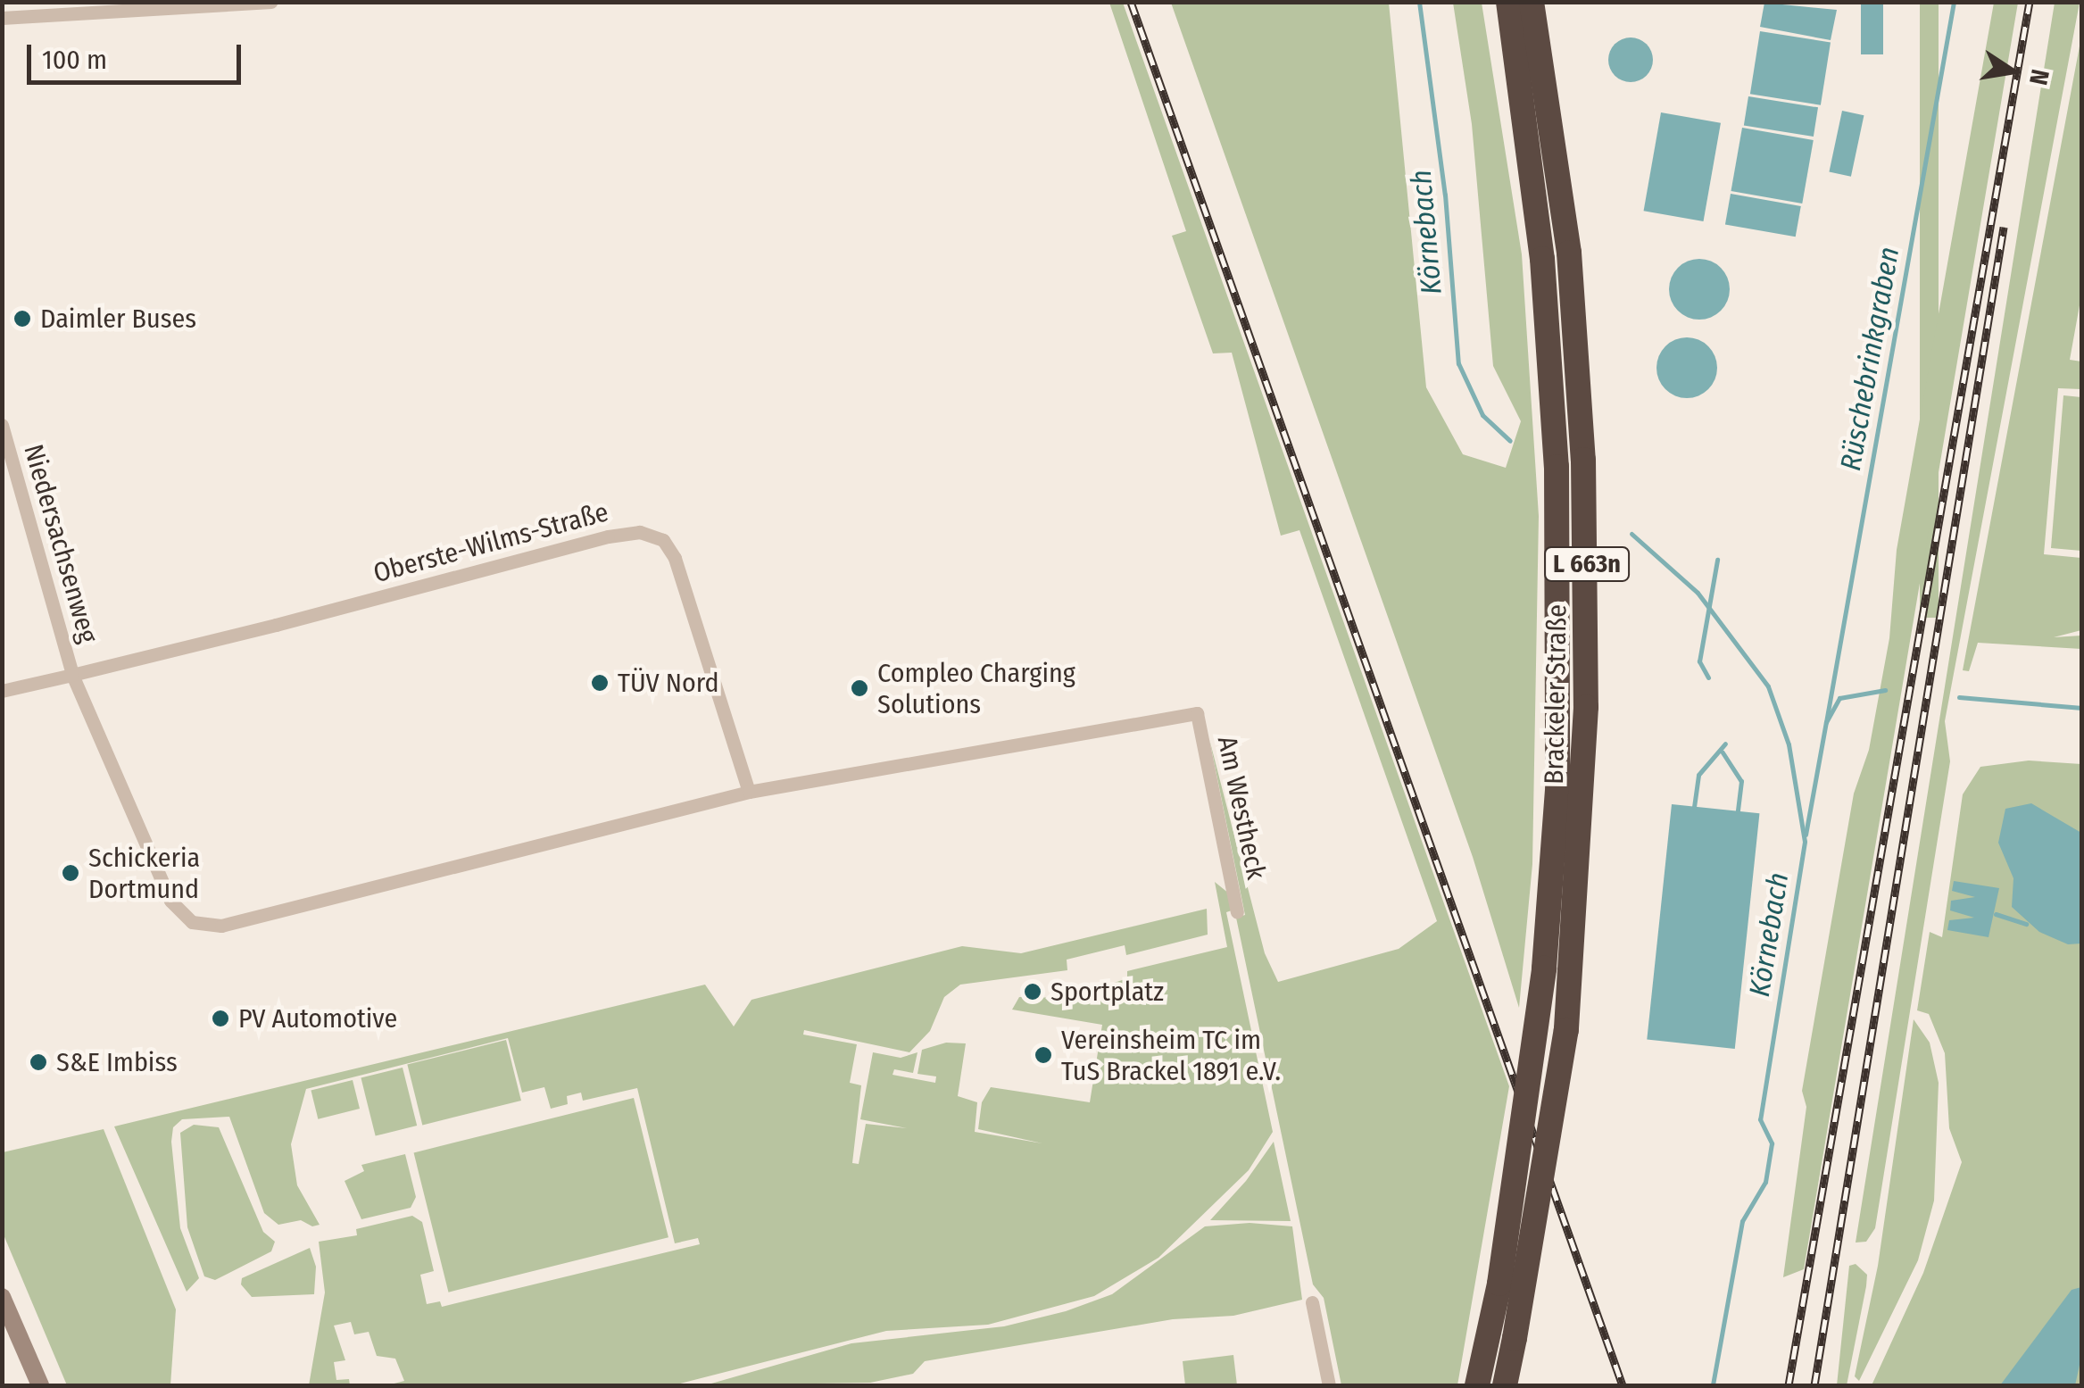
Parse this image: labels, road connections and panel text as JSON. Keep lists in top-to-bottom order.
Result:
{
  "streets": {
    "highway": ["L 663n", "Brackeler Straße"],
    "street": ["Oberste-Wilms-Straße", "Niedersachsenweg", "Am Westheck"]
  },
  "crossings": [
    ["Oberste-Wilms-Straße", "Niedersachsenweg"],
    ["Oberste-Wilms-Straße", "Am Westheck"]
  ],
  "water": ["Körnebach", "Rüschebrinkgraben"],
  "places": [
    "Daimler Buses",
    "TÜV Nord",
    "Compleo Charging Solutions",
    "Schickeria Dortmund",
    "Sportplatz",
    "PV Automotive",
    "Vereinsheim TC im TuS Brackel 1891 e.V.",
    "S&E Imbiss"
  ],
  "scale_bar": "100 m",
  "north": "right"
}
